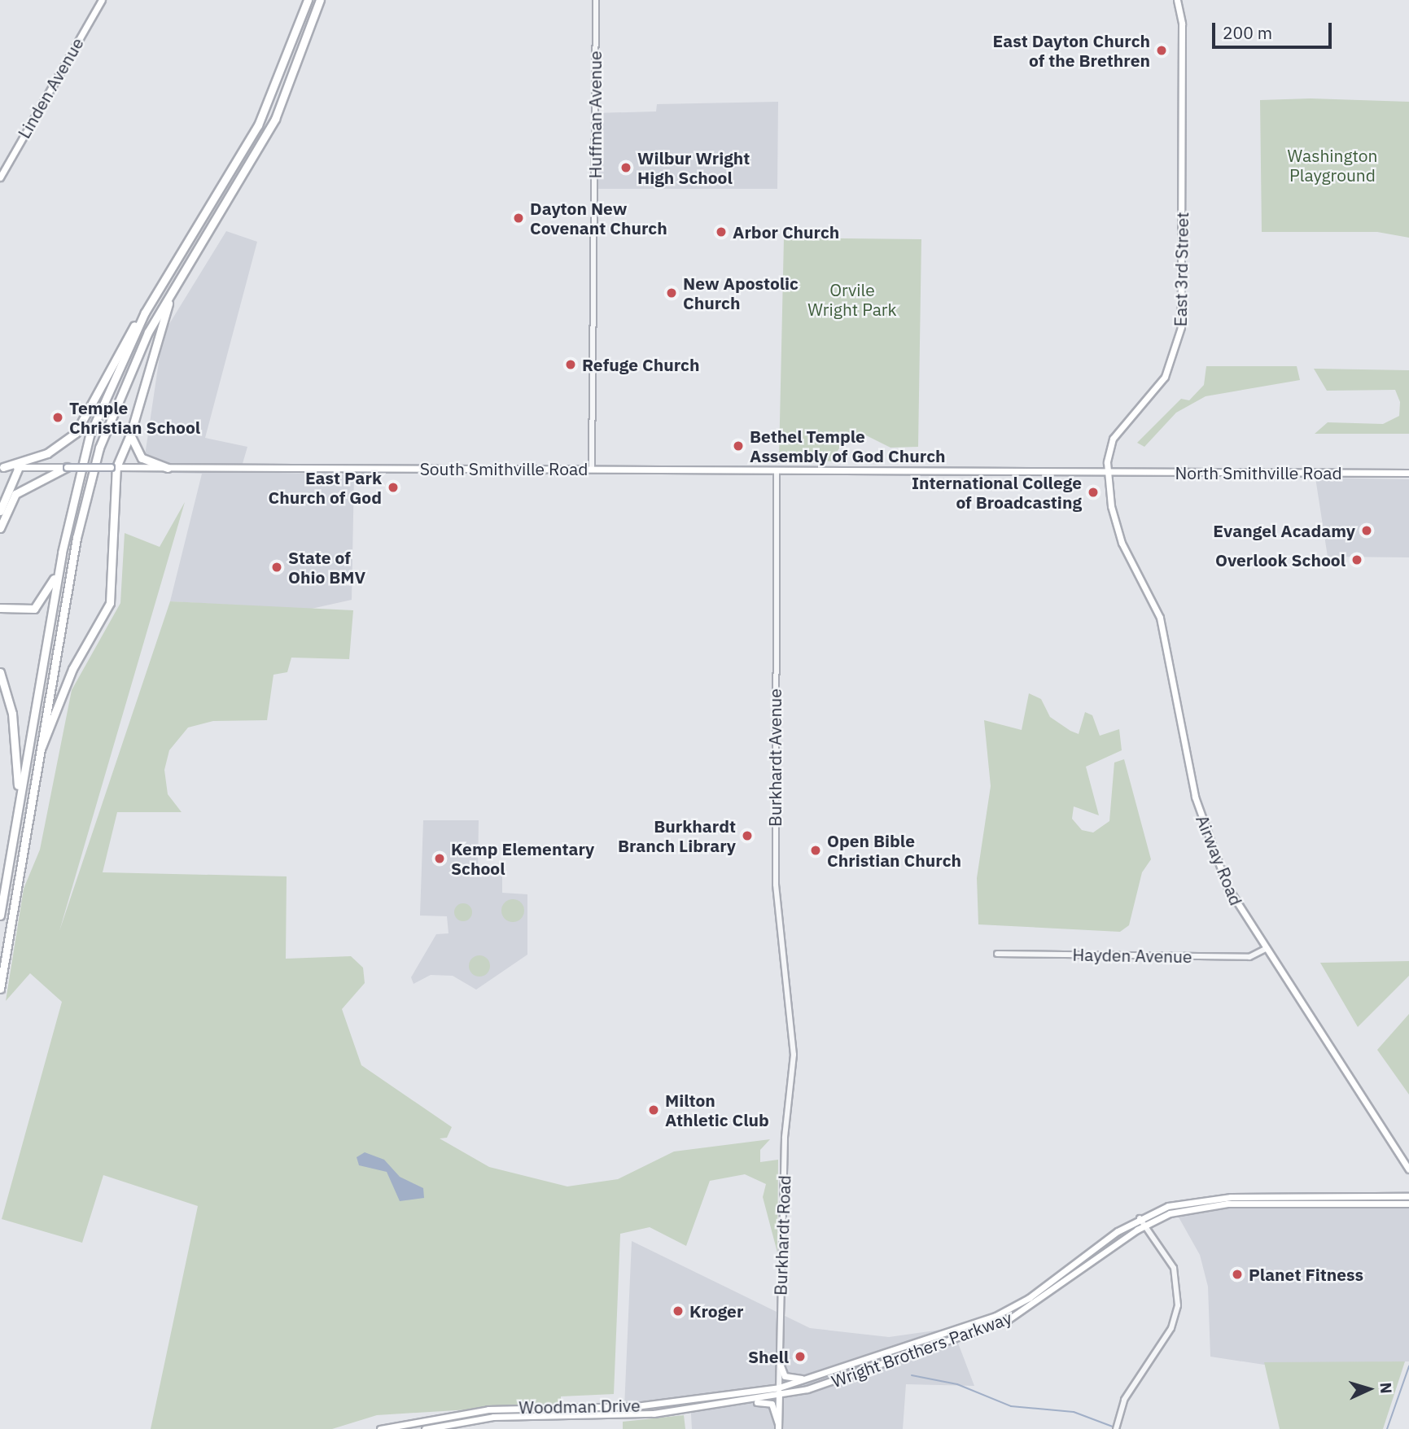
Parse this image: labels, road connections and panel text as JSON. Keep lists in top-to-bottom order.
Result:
{
  "streets": {
    "main road": [
      "Linden Avenue",
      "East 3rd Street",
      "South Smithville Road",
      "North Smithville Road",
      "Airway Road",
      "Burkhardt Road",
      "Wright Brothers Parkway",
      "Woodman Drive"
    ],
    "street": ["Huffman Avenue", "Burkhardt Avenue", "Hayden Avenue"]
  },
  "crossings": [
    ["Huffman Avenue", "South Smithville Road"],
    ["East 3rd Street", "South Smithville Road"],
    ["East 3rd Street", "North Smithville Road"],
    ["East 3rd Street", "Airway Road"],
    ["South Smithville Road", "North Smithville Road"],
    ["South Smithville Road", "Burkhardt Avenue"],
    ["Burkhardt Avenue", "Burkhardt Road"],
    ["Airway Road", "Hayden Avenue"],
    ["Burkhardt Road", "Wright Brothers Parkway"],
    ["Burkhardt Road", "Woodman Drive"],
    ["Wright Brothers Parkway", "Woodman Drive"]
  ],
  "parks": ["Washington Playground", "Orvile Wright Park"],
  "places": [
    "East Dayton Church of the Brethren",
    "Wilbur Wright High School",
    "Dayton New Covenant Church",
    "Arbor Church",
    "New Apostolic Church",
    "Refuge Church",
    "Temple Christian School",
    "Bethel Temple Assembly of God Church",
    "East Park Church of God",
    "International College of Broadcasting",
    "Evangel Acadamy",
    "Overlook School",
    "State of Ohio BMV",
    "Burkhardt Branch Library",
    "Open Bible Christian Church",
    "Kemp Elementary School",
    "Milton Athletic Club",
    "Planet Fitness",
    "Kroger",
    "Shell"
  ],
  "scale_bar": "200 m",
  "north": "right"
}
